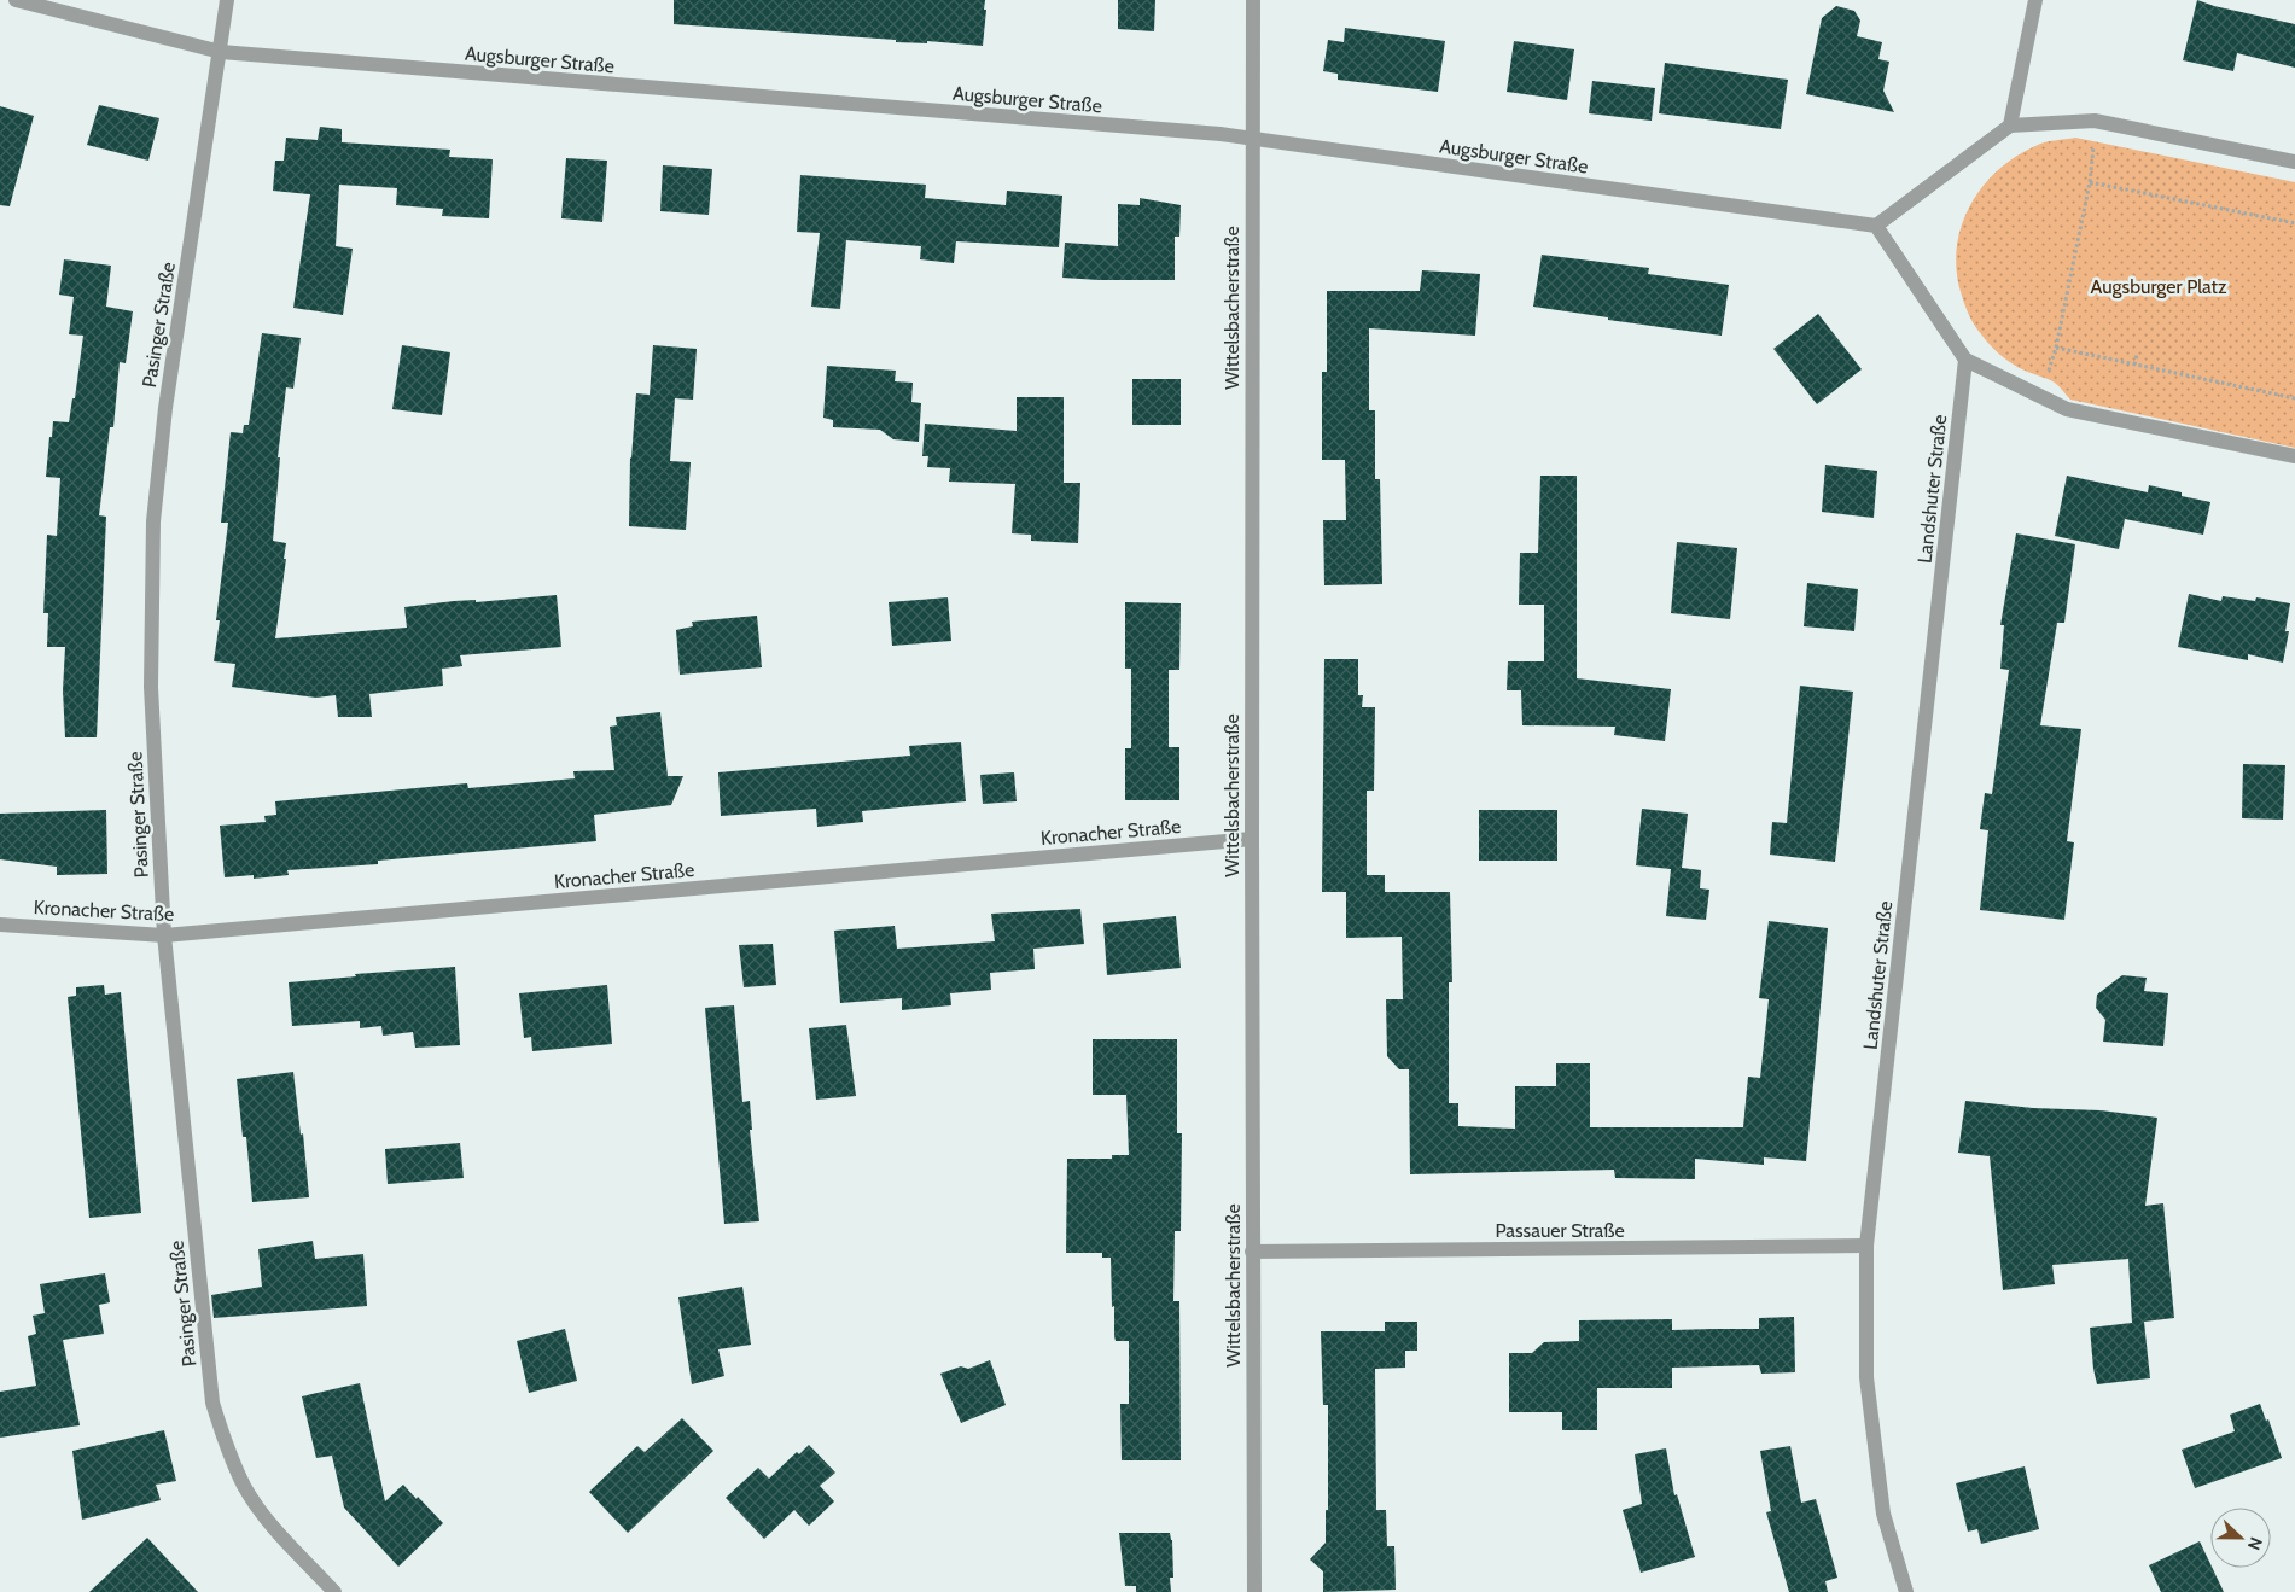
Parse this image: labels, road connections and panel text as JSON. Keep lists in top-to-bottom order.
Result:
{
  "streets": {
    "street": [
      "Augsburger Straße",
      "Wittelsbacherstraße",
      "Pasinger Straße",
      "Landshuter Straße",
      "Kronacher Straße",
      "Passauer Straße"
    ]
  },
  "crossings": [
    ["Augsburger Straße", "Wittelsbacherstraße"],
    ["Augsburger Straße", "Pasinger Straße"],
    ["Wittelsbacherstraße", "Kronacher Straße"],
    ["Wittelsbacherstraße", "Passauer Straße"],
    ["Pasinger Straße", "Kronacher Straße"],
    ["Landshuter Straße", "Passauer Straße"]
  ],
  "parks": ["Augsburger Platz"],
  "north": "right"
}
